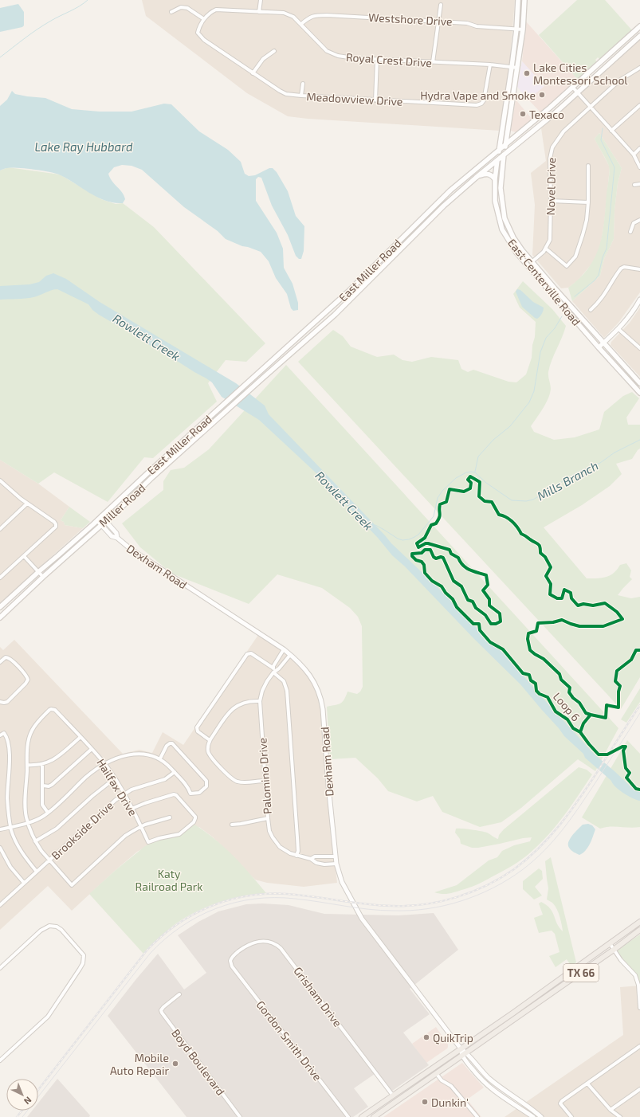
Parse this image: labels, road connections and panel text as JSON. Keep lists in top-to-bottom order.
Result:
{
  "streets": {
    "main road": [
      "East Miller Road",
      "East Centerville Road",
      "Miller Road",
      "TX 66"
    ],
    "street": [
      "Westshore Drive",
      "Royal Crest Drive",
      "Meadowview Drive",
      "Novel Drive",
      "Dexham Road",
      "Palomino Drive",
      "Hailfax Drive",
      "Brookside Drive",
      "Grisham Drive",
      "Gordon Smith Drive",
      "Boyd Boulevard"
    ],
    "cycle path": ["Loop 6"]
  },
  "crossings": [
    ["Westshore Drive", "Royal Crest Drive"],
    ["Westshore Drive", "East Centerville Road"],
    ["Royal Crest Drive", "Meadowview Drive"],
    ["Royal Crest Drive", "East Centerville Road"],
    ["East Miller Road", "East Centerville Road"],
    ["East Miller Road", "Miller Road"],
    ["East Miller Road", "Dexham Road"],
    ["Miller Road", "Dexham Road"],
    ["Dexham Road", "Palomino Drive"],
    ["Dexham Road", "TX 66"],
    ["Hailfax Drive", "Brookside Drive"],
    ["TX 66", "Grisham Drive"],
    ["Grisham Drive", "Gordon Smith Drive"]
  ],
  "water": ["Lake Ray Hubbard", "Rowlett Creek", "Mills Branch"],
  "parks": ["Katy Railroad Park"],
  "places": [
    "Lake Cities Montessori School",
    "Hydra Vape and Smoke",
    "Texaco",
    "QuikTrip",
    "Mobile Auto Repair",
    "Dunkin'"
  ],
  "north": "bottom right"
}
